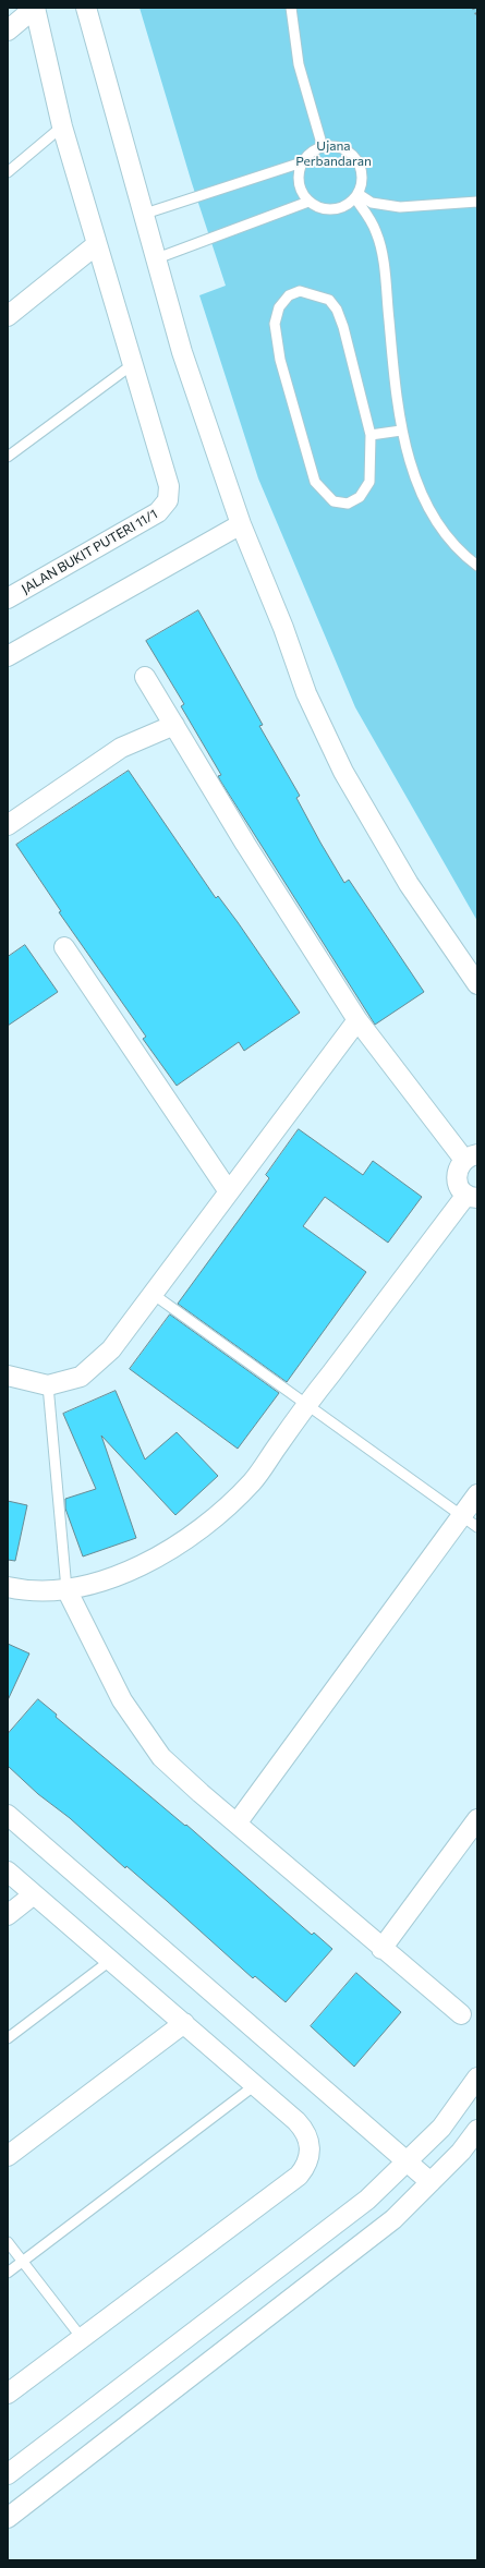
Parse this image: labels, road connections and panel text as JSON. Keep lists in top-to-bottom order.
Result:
{
  "streets": {
    "street": ["JALAN BUKIT PUTERI 11/1"]
  },
  "parks": ["Ujana Perbandaran"]
}
